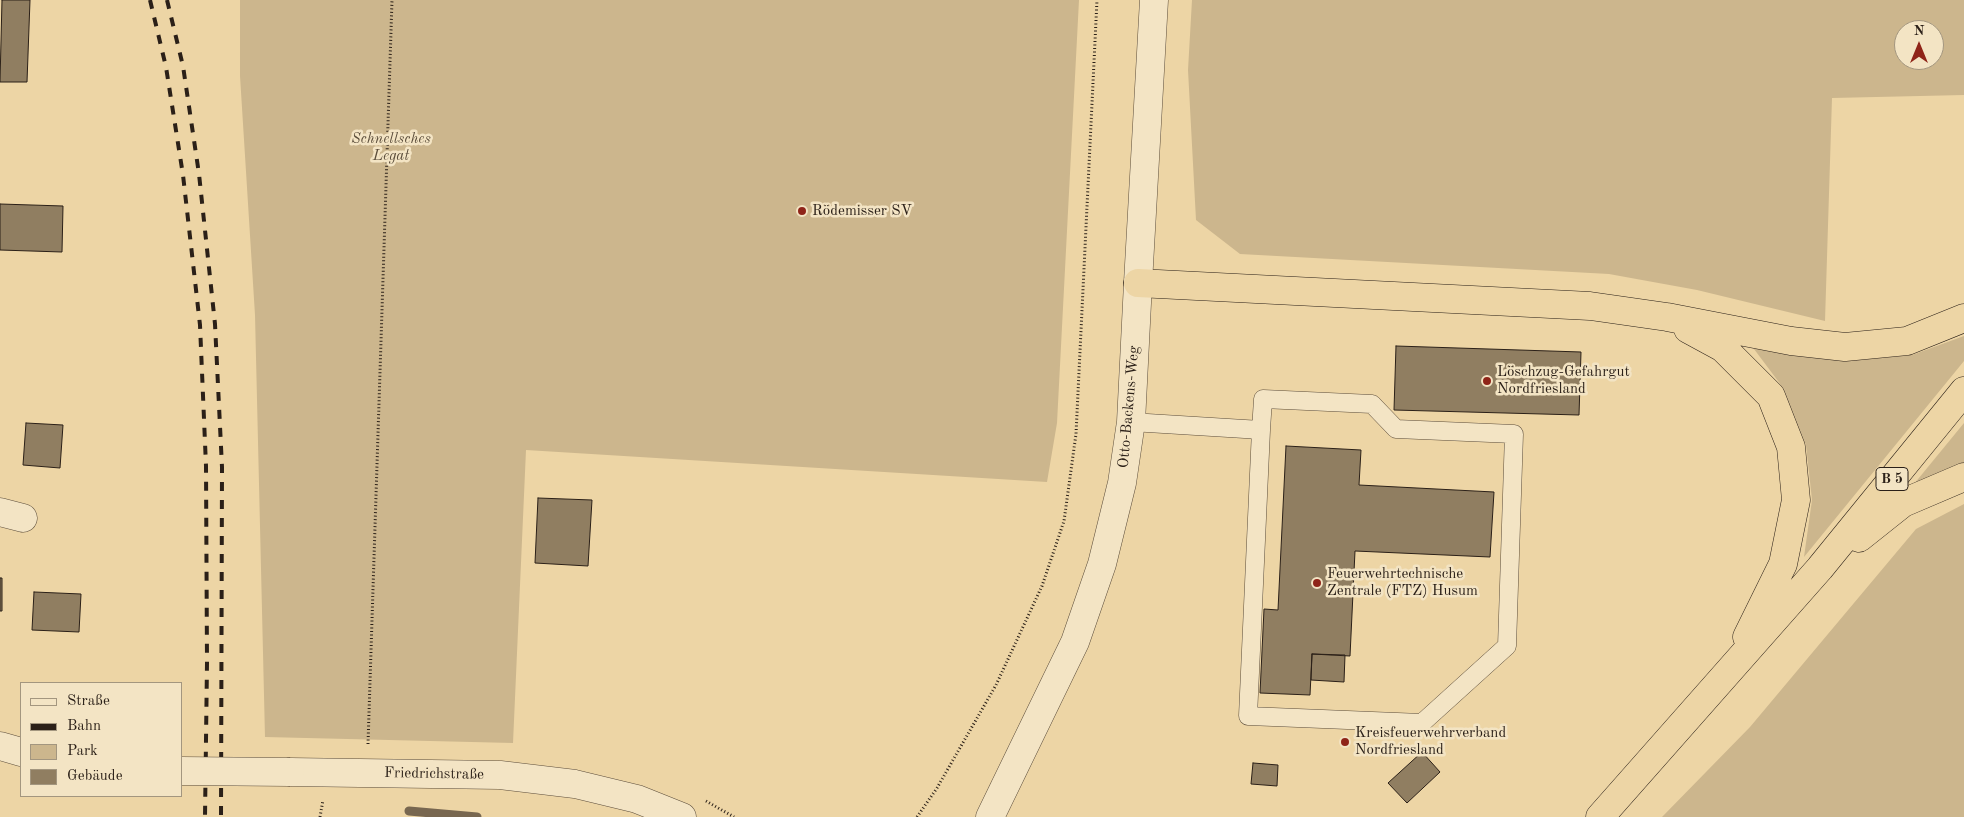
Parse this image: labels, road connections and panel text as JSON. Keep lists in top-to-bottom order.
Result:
{
  "streets": {
    "highway": ["B 5"],
    "street": ["Otto-Backens-Weg", "Friedrichstraße"]
  },
  "parks": ["Schnellsches Legat"],
  "places": [
    "Rödemisser SV",
    "Löschzug-Gefahrgut Nordfriesland",
    "Feuerwehrtechnische Zentrale (FTZ) Husum",
    "Kreisfeuerwehrverband Nordfriesland"
  ],
  "legend": [
    "Straße",
    "Bahn",
    "Park",
    "Gebäude"
  ],
  "north": "top"
}
